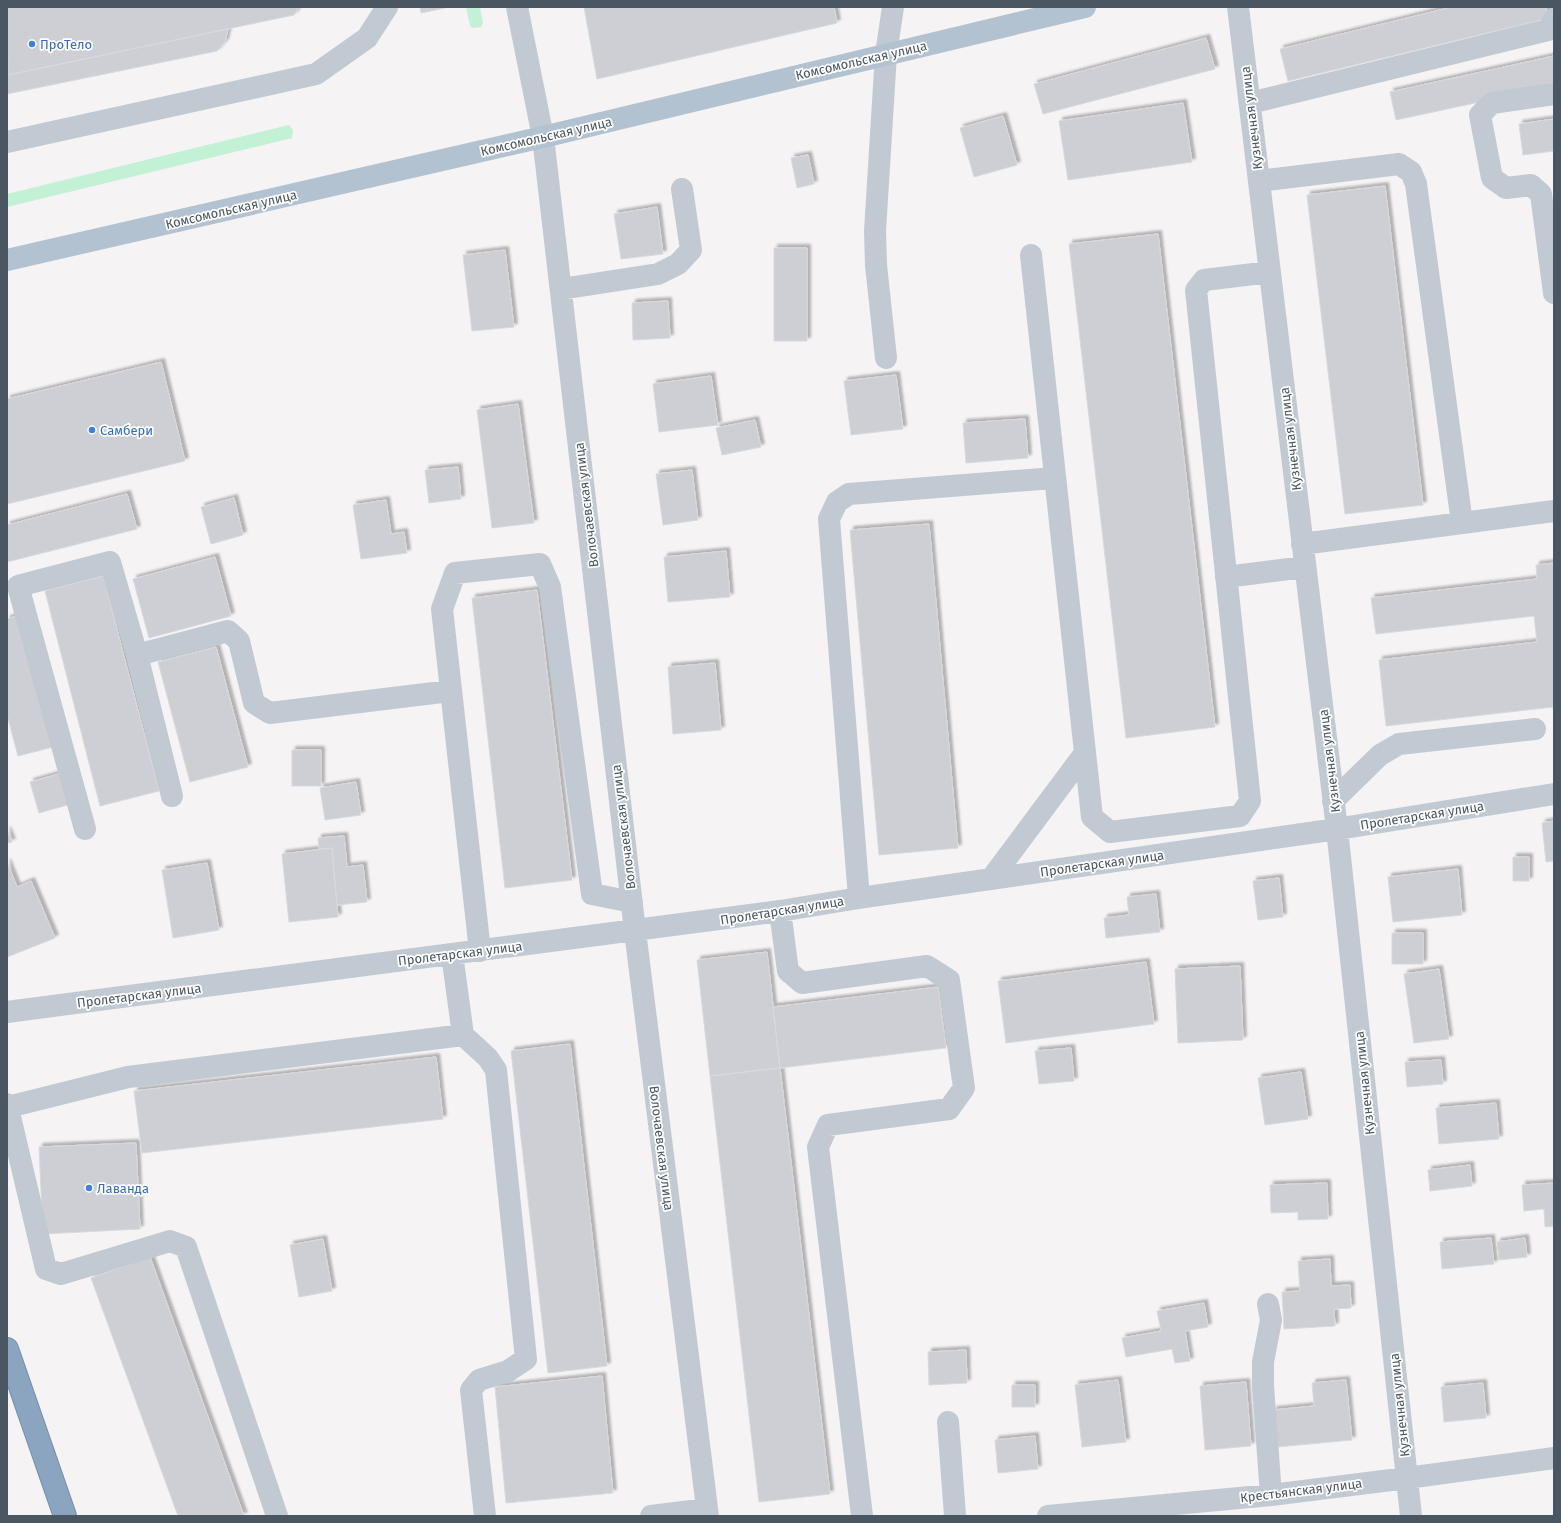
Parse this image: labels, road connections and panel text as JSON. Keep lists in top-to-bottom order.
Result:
{
  "streets": {
    "main road": ["Комсомольская улица"],
    "street": [
      "Кузнечная улица",
      "Волочаевская улица",
      "Пролетарская улица",
      "Крестьянская улица"
    ]
  },
  "crossings": [
    ["Комсомольская улица", "Волочаевская улица"],
    ["Кузнечная улица", "Пролетарская улица"],
    ["Кузнечная улица", "Крестьянская улица"],
    ["Волочаевская улица", "Пролетарская улица"]
  ],
  "places": ["ПроТело", "Самбери", "Лаванда"]
}
